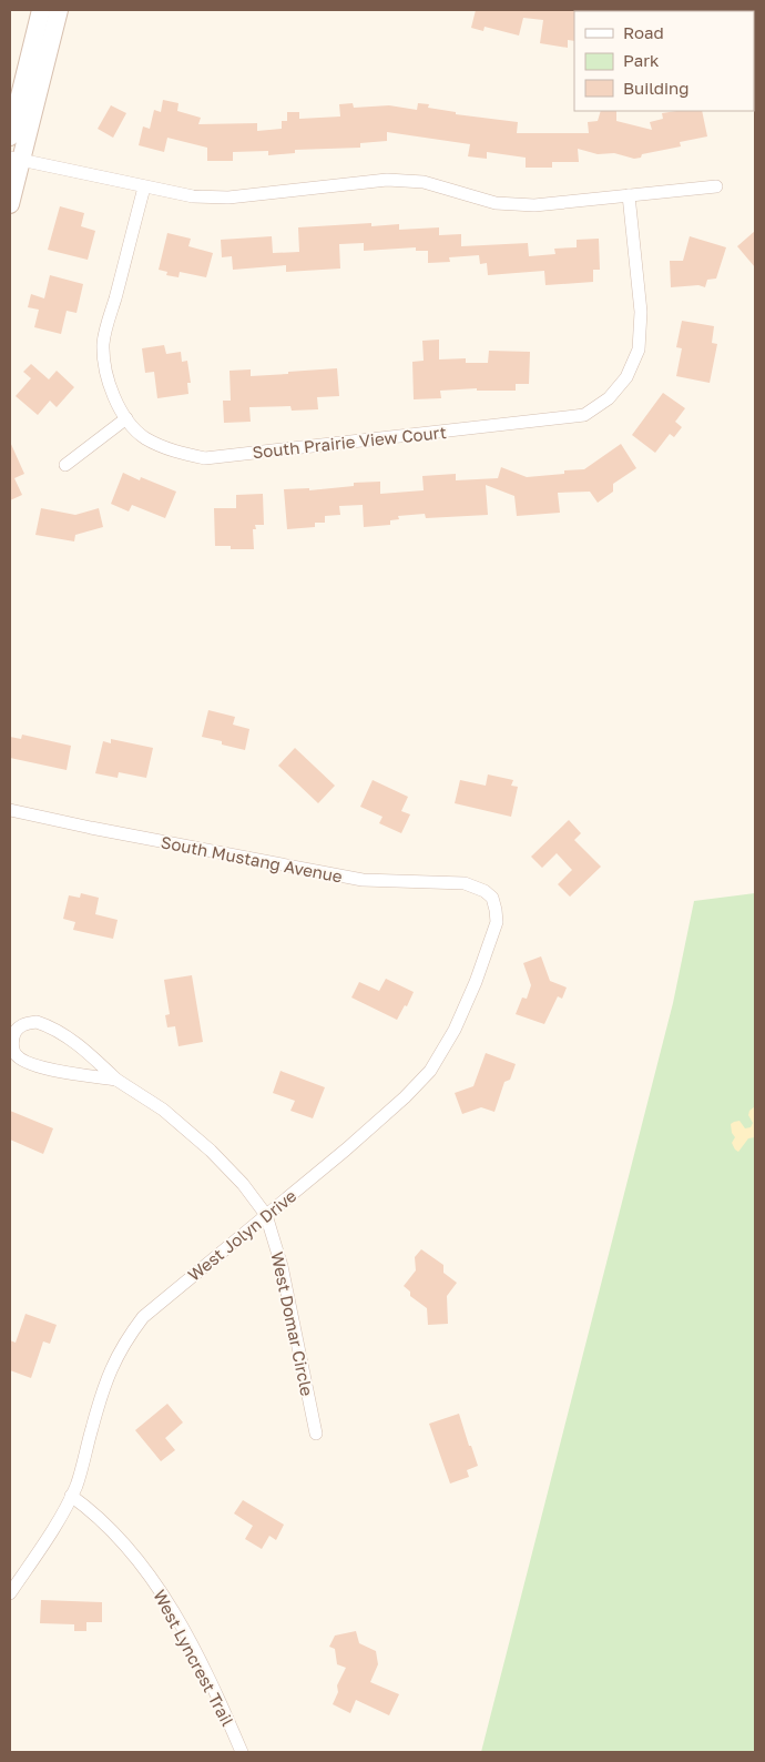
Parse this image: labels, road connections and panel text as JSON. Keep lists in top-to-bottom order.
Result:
{
  "streets": {
    "street": [
      "South Prairie View Court",
      "South Mustang Avenue",
      "West Jolyn Drive",
      "West Domar Circle",
      "West Lyncrest Trail"
    ]
  },
  "crossings": [
    ["South Mustang Avenue", "West Jolyn Drive"],
    ["West Jolyn Drive", "West Domar Circle"],
    ["West Jolyn Drive", "West Lyncrest Trail"]
  ],
  "legend": ["Road", "Park", "Building"]
}
